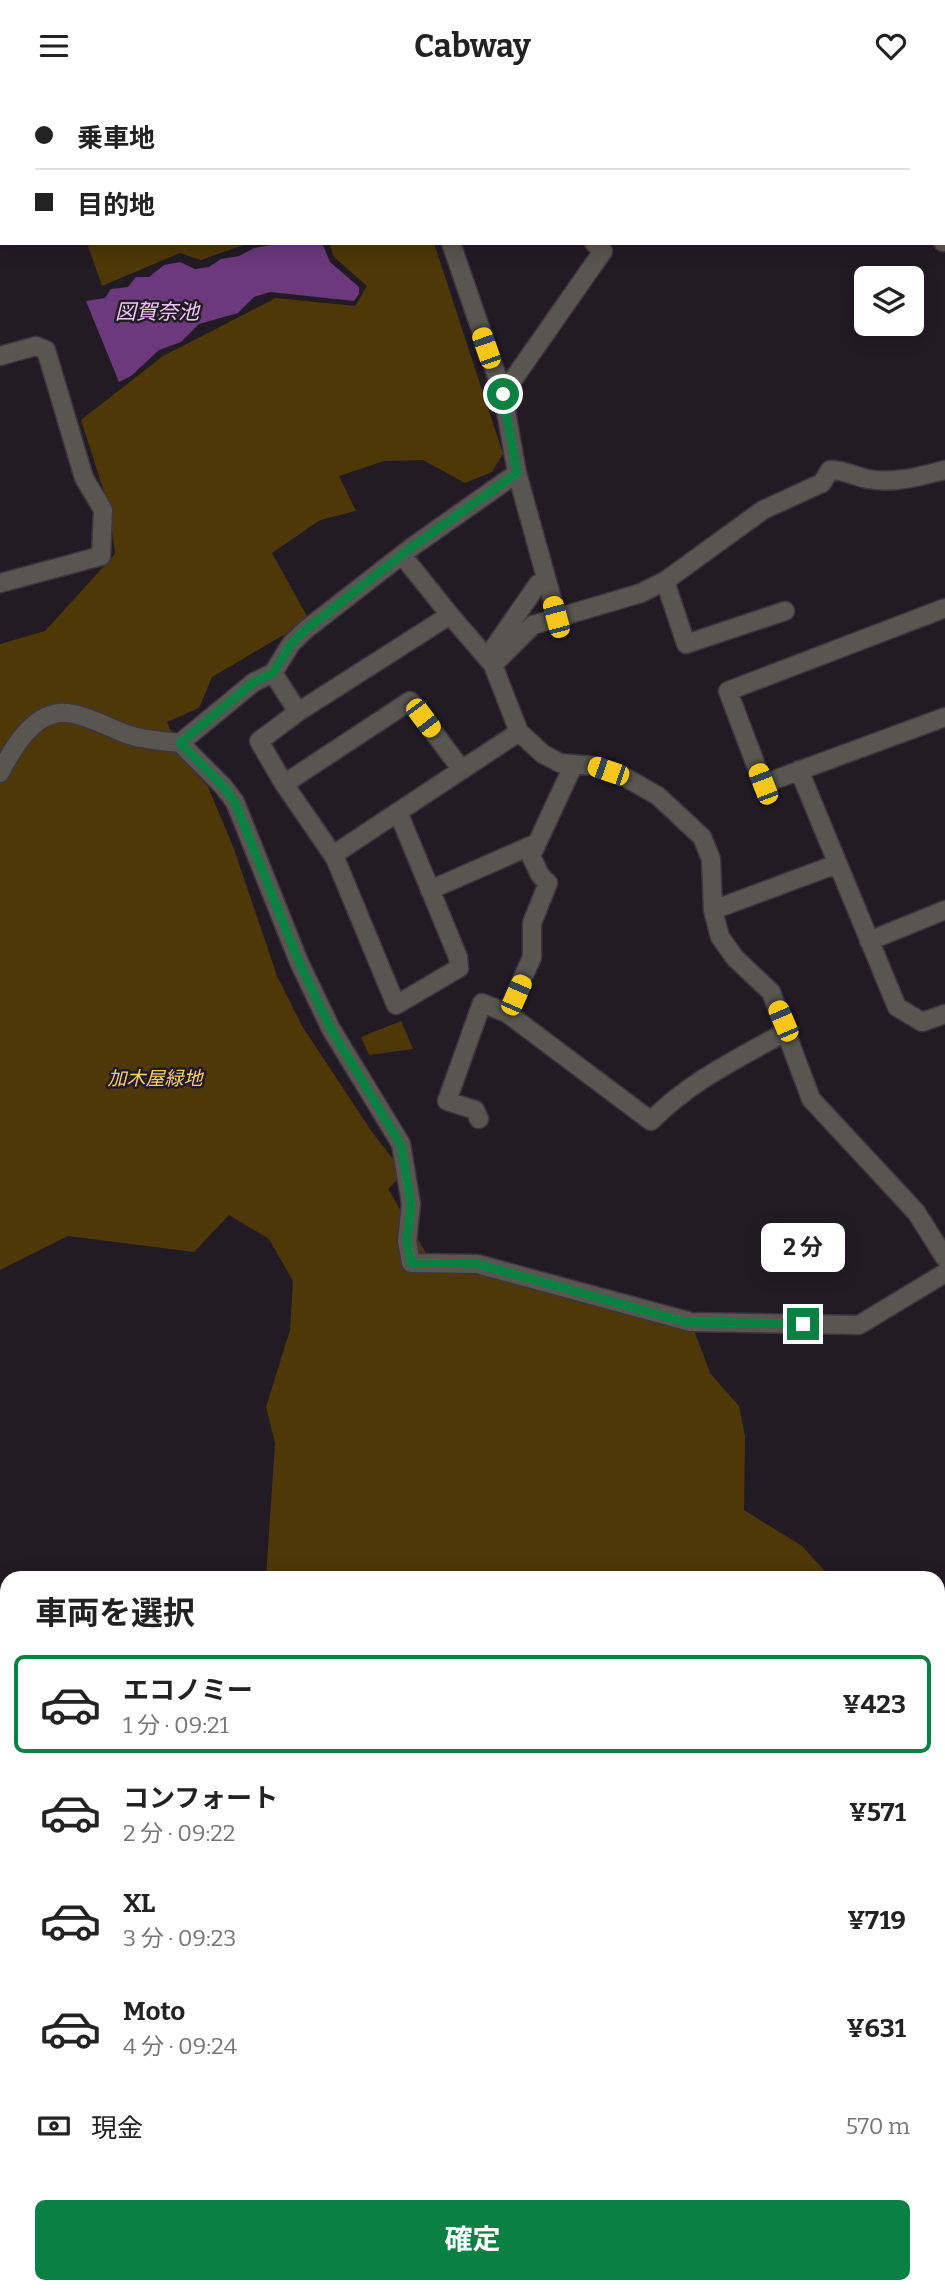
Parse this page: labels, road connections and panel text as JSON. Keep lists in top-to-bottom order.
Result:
{
  "water": ["図賀奈池"],
  "parks": ["加木屋緑地"],
  "page": {
    "header": "Cabway",
    "banner": ["乗車地", "目的地"],
    "bubble": "2 分",
    "heading": "車両を選択",
    "list": [
      {
        "name": "エコノミー",
        "note": "1 分 · 09:21",
        "value": "¥423"
      },
      {
        "name": "コンフォート",
        "note": "2 分 · 09:22",
        "value": "¥571"
      },
      {
        "name": "XL",
        "note": "3 分 · 09:23",
        "value": "¥719"
      },
      {
        "name": "Moto",
        "note": "4 分 · 09:24",
        "value": "¥631"
      }
    ],
    "pay": ["現金", "570 m"],
    "buttons": "確定"
  }
}
